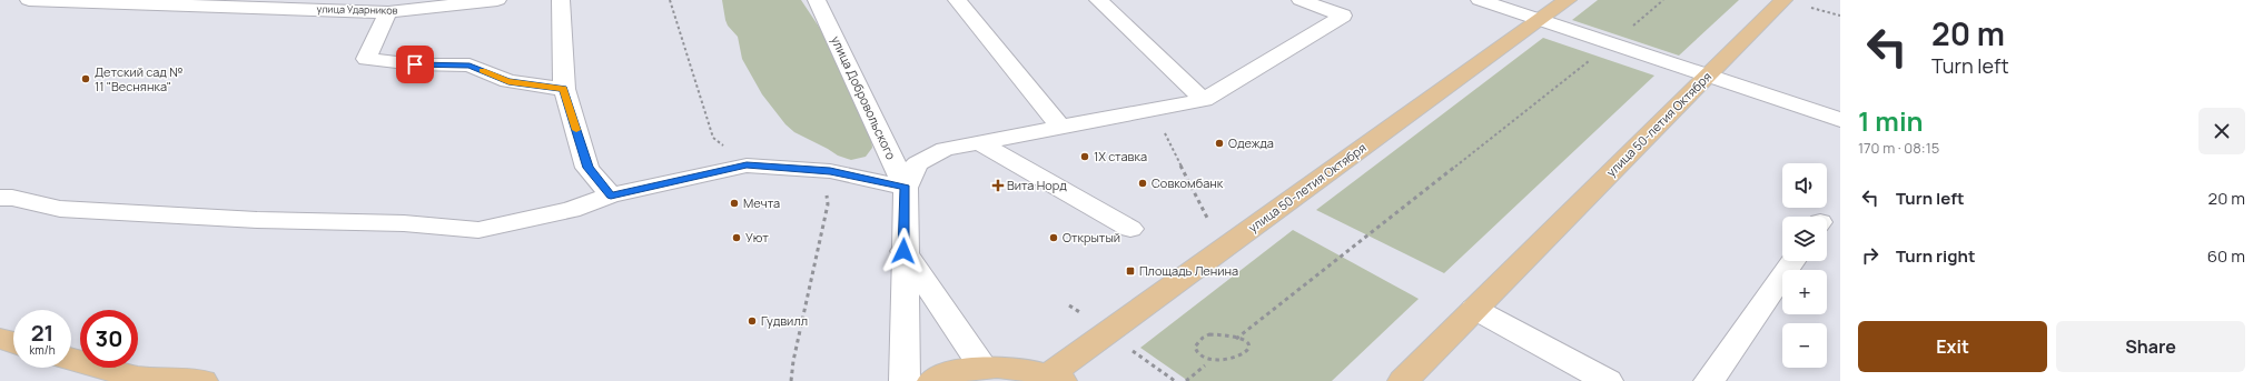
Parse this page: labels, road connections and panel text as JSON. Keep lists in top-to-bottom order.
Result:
{
  "streets": {
    "main road": ["улица 50-летия Октября"],
    "street": ["улица Ударников", "улица Добровольского"]
  },
  "places": {
    "other": [
      "Детский сад № 11 \"Веснянка\"",
      "Одежда",
      "1Х ставка",
      "Совкомбанк",
      "Мечта",
      "Уют",
      "Открытый",
      "Гудвилл"
    ],
    "health": ["Вита Норд"],
    "transit": ["Площадь Ленина"]
  },
  "page": {
    "turn": ["20 m", "Turn left"],
    "heading": ["1 min", "170 m · 08:15"],
    "map_buttons": ["+", "−"],
    "list": [
      {
        "name": "Turn left",
        "value": "20 m"
      },
      {
        "name": "Turn right",
        "value": "60 m"
      }
    ],
    "speed": "21 km/h",
    "limit": "30",
    "buttons": ["Exit", "Share"]
  }
}
